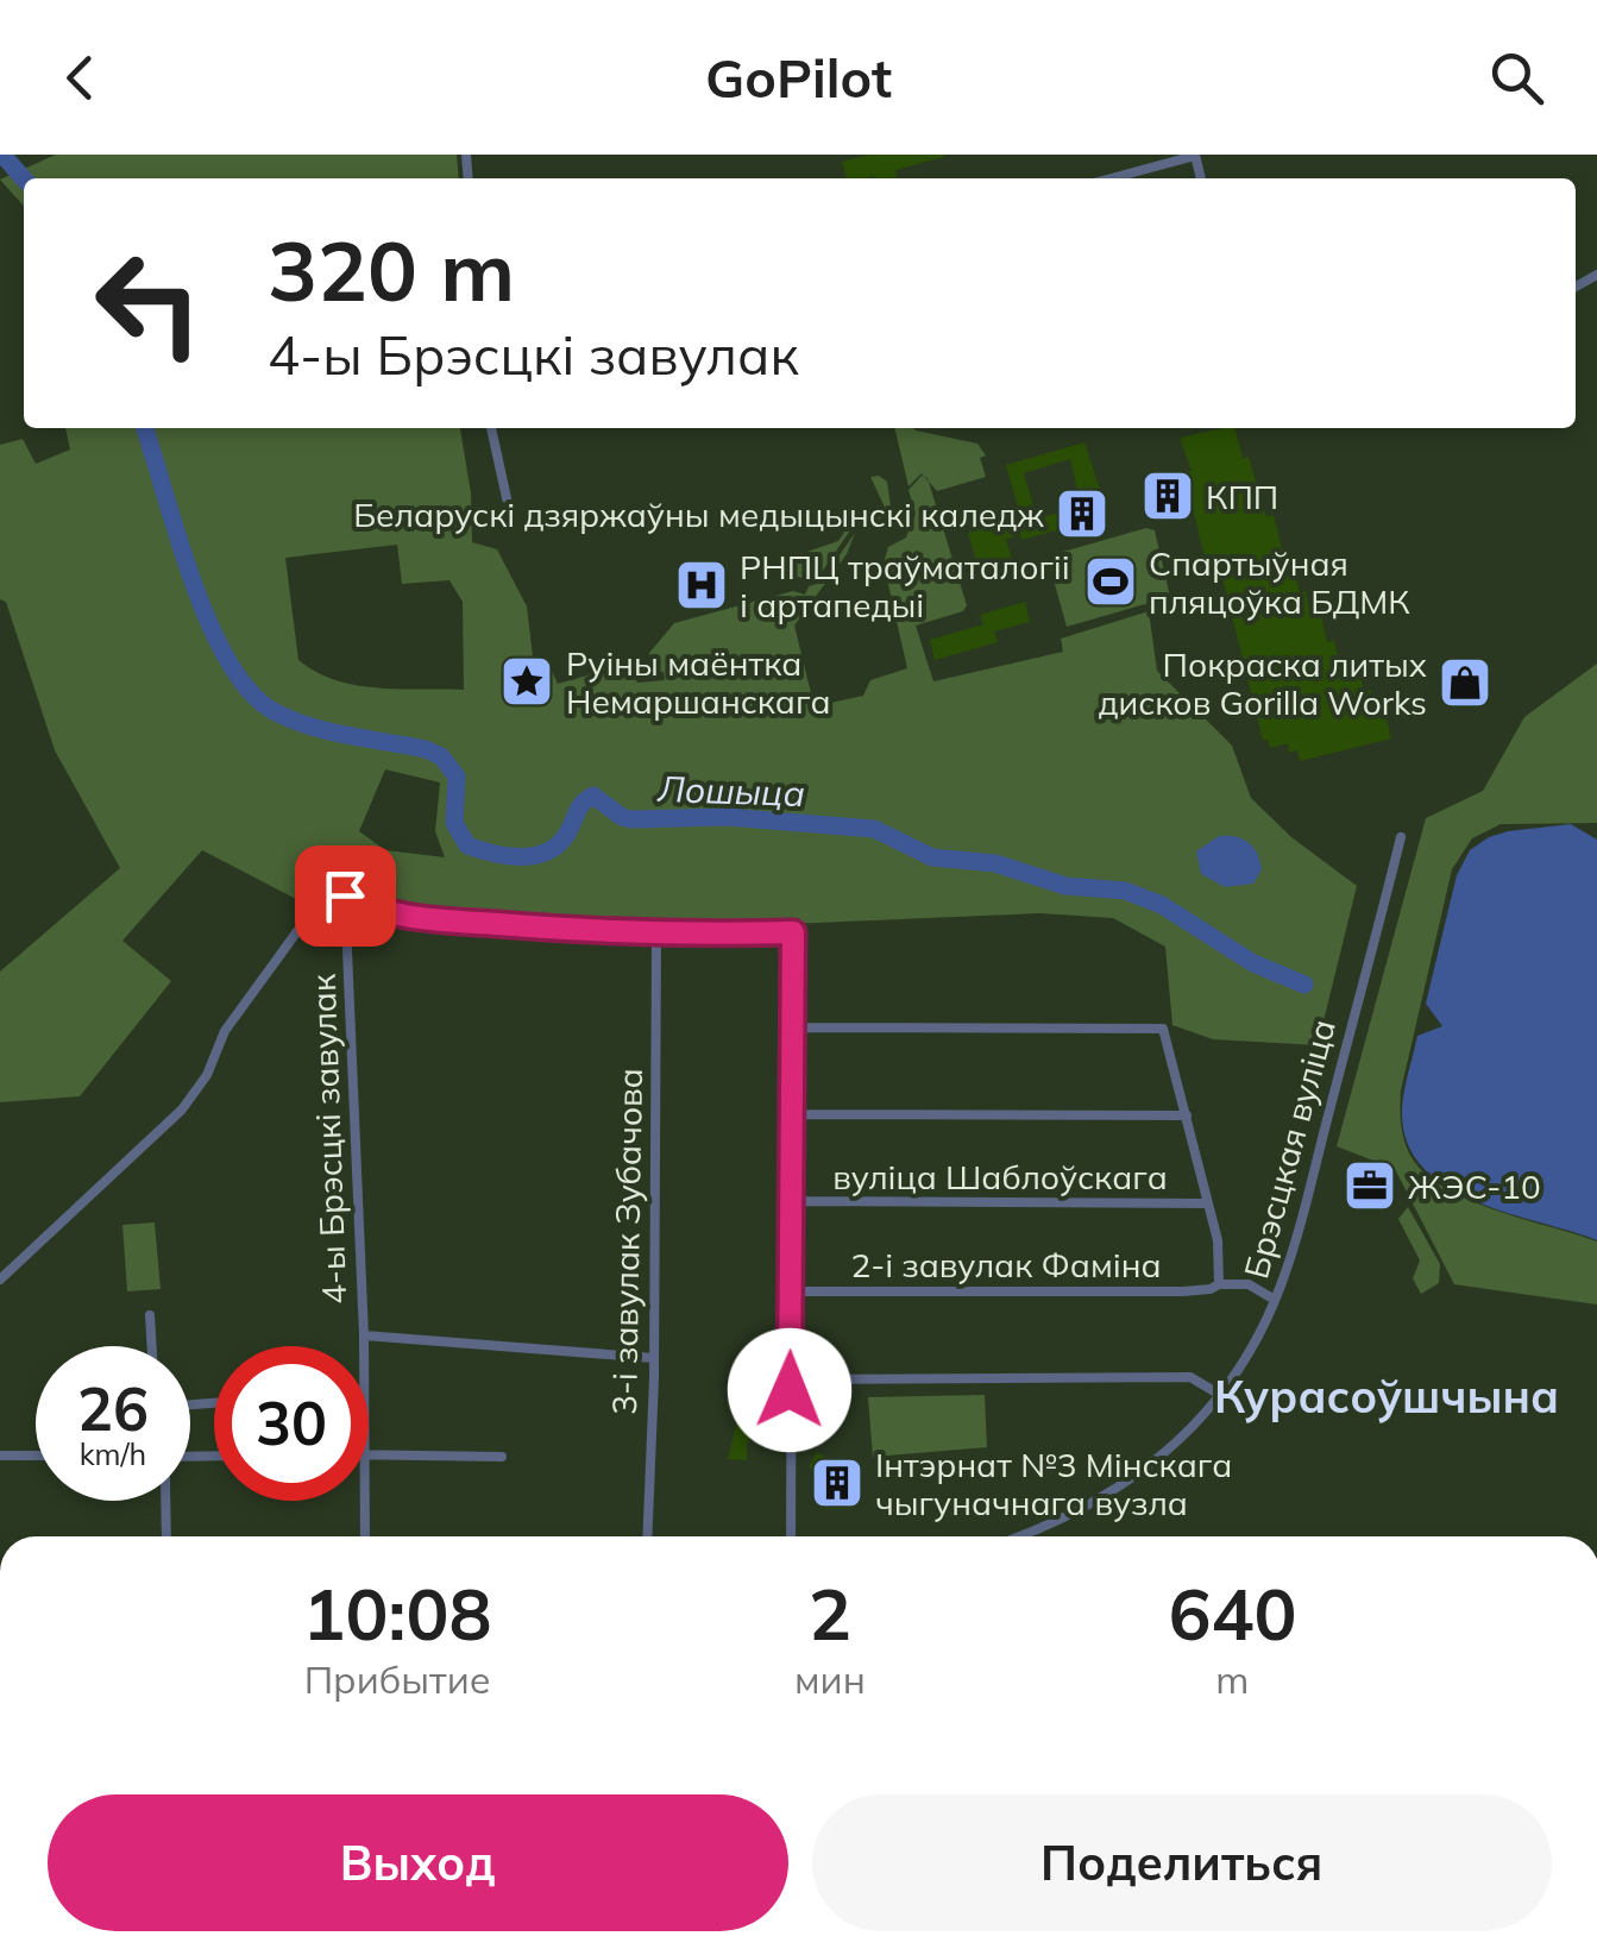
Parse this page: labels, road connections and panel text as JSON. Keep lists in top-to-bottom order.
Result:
{
  "streets": {
    "street": [
      "4-ы Брэсцкі завулак",
      "Брэсцкая вуліца",
      "вуліца Шаблоўскага",
      "3-і завулак Зубачова",
      "2-і завулак Фаміна"
    ]
  },
  "districts": ["Курасоўшчына"],
  "water": ["Лошыца"],
  "places": {
    "building": ["КПП", "Беларускі дзяржаўны медыцынскі каледж", "Інтэрнат №3 Мінскага чыгуначнага вузла"],
    "sports": ["Спартыўная пляцоўка БДМК"],
    "hospital": ["РНПЦ траўматалогіі і артапедыі"],
    "place": ["Руіны маёнтка Немаршанскага"],
    "shop": ["Покраска литых дисков Gorilla Works"],
    "office": ["ЖЭС-10"]
  },
  "page": {
    "header": "GoPilot",
    "turn": ["320 m", "4-ы Брэсцкі завулак"],
    "speed": "26 km/h",
    "limit": "30",
    "eta": [
      "10:08",
      "Прибытие",
      "2",
      "мин",
      "640",
      "m"
    ],
    "buttons": ["Выход", "Поделиться"]
  }
}
